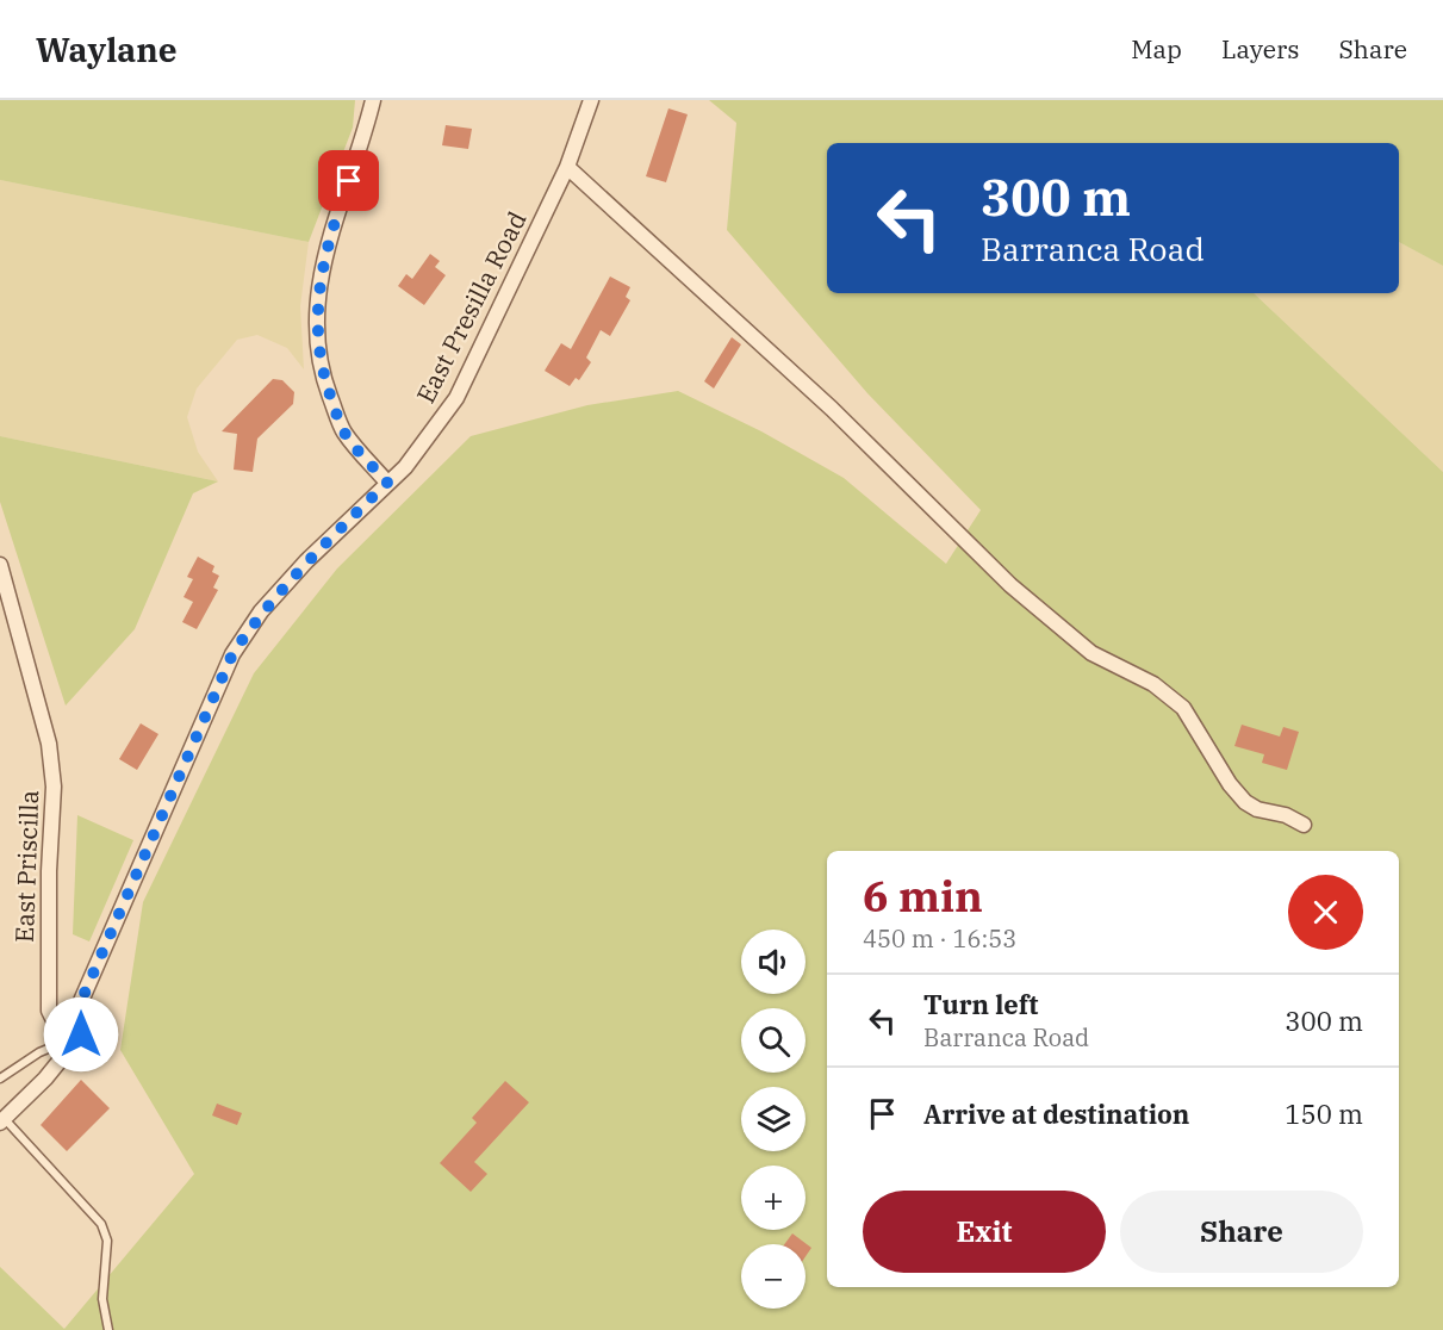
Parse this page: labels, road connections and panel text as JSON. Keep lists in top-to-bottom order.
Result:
{
  "streets": {
    "street": ["East Presilla Road", "East Priscilla"]
  },
  "crossings": [
    ["East Presilla Road", "East Priscilla"]
  ],
  "page": {
    "header": "Waylane",
    "nav": ["Map", "Layers", "Share"],
    "turn": ["300 m", "Barranca Road"],
    "heading": ["6 min", "450 m · 16:53"],
    "map_buttons": ["+", "−"],
    "list": [
      {
        "name": "Turn left",
        "note": "Barranca Road",
        "value": "300 m"
      },
      {
        "name": "Arrive at destination",
        "value": "150 m"
      }
    ],
    "buttons": ["Exit", "Share"]
  }
}
